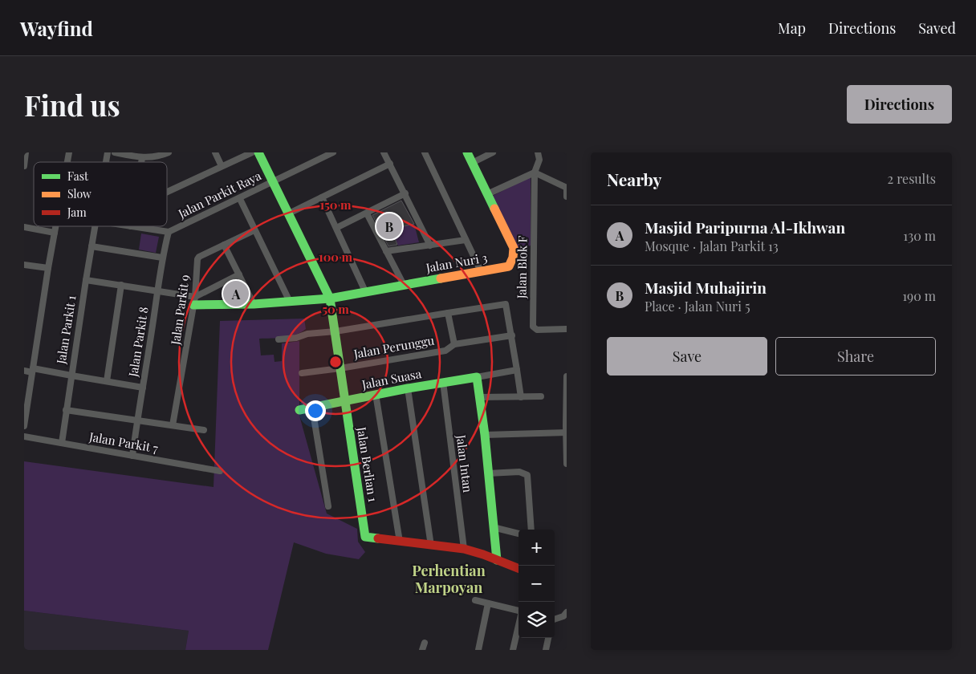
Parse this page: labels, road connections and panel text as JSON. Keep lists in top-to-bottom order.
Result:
{
  "streets": {
    "street": [
      "Jalan Parkit Raya",
      "Jalan Nuri 3",
      "Jalan Blok F",
      "Jalan Parkit 9",
      "Jalan Parkit 1",
      "Jalan Parkit 8",
      "Jalan Perunggu",
      "Jalan Suasa",
      "Jalan Parkit 7",
      "Jalan Intan",
      "Jalan Berlian 1"
    ]
  },
  "crossings": [
    ["Jalan Parkit Raya", "Jalan Parkit 8"],
    ["Jalan Parkit Raya", "Jalan Berlian 1"],
    ["Jalan Nuri 3", "Jalan Parkit 9"],
    ["Jalan Nuri 3", "Jalan Berlian 1"],
    ["Jalan Parkit 1", "Jalan Parkit 7"],
    ["Jalan Parkit 8", "Jalan Parkit 7"],
    ["Jalan Perunggu", "Jalan Berlian 1"],
    ["Jalan Suasa", "Jalan Intan"],
    ["Jalan Suasa", "Jalan Berlian 1"],
    ["Jalan Intan", "Jalan Berlian 1"]
  ],
  "districts": ["Perhentian Marpoyan"],
  "legend": ["Fast", "Slow", "Jam"],
  "page": {
    "header": "Wayfind",
    "nav": ["Map", "Directions", "Saved"],
    "buttons": [
      "Directions",
      ["Save", "Share"]
    ],
    "title": "Find us",
    "heading": ["Nearby", "2 results"],
    "list": [
      {
        "mark": "A",
        "name": "Masjid Paripurna Al-Ikhwan",
        "note": "Mosque · Jalan Parkit 13",
        "value": "130 m"
      },
      {
        "mark": "B",
        "name": "Masjid Muhajirin",
        "note": "Place · Jalan Nuri 5",
        "value": "190 m"
      }
    ],
    "pins": ["B", "A"],
    "map_buttons": ["+", "−"]
  },
  "rings": ["150 m", "100 m", "50 m"]
}
